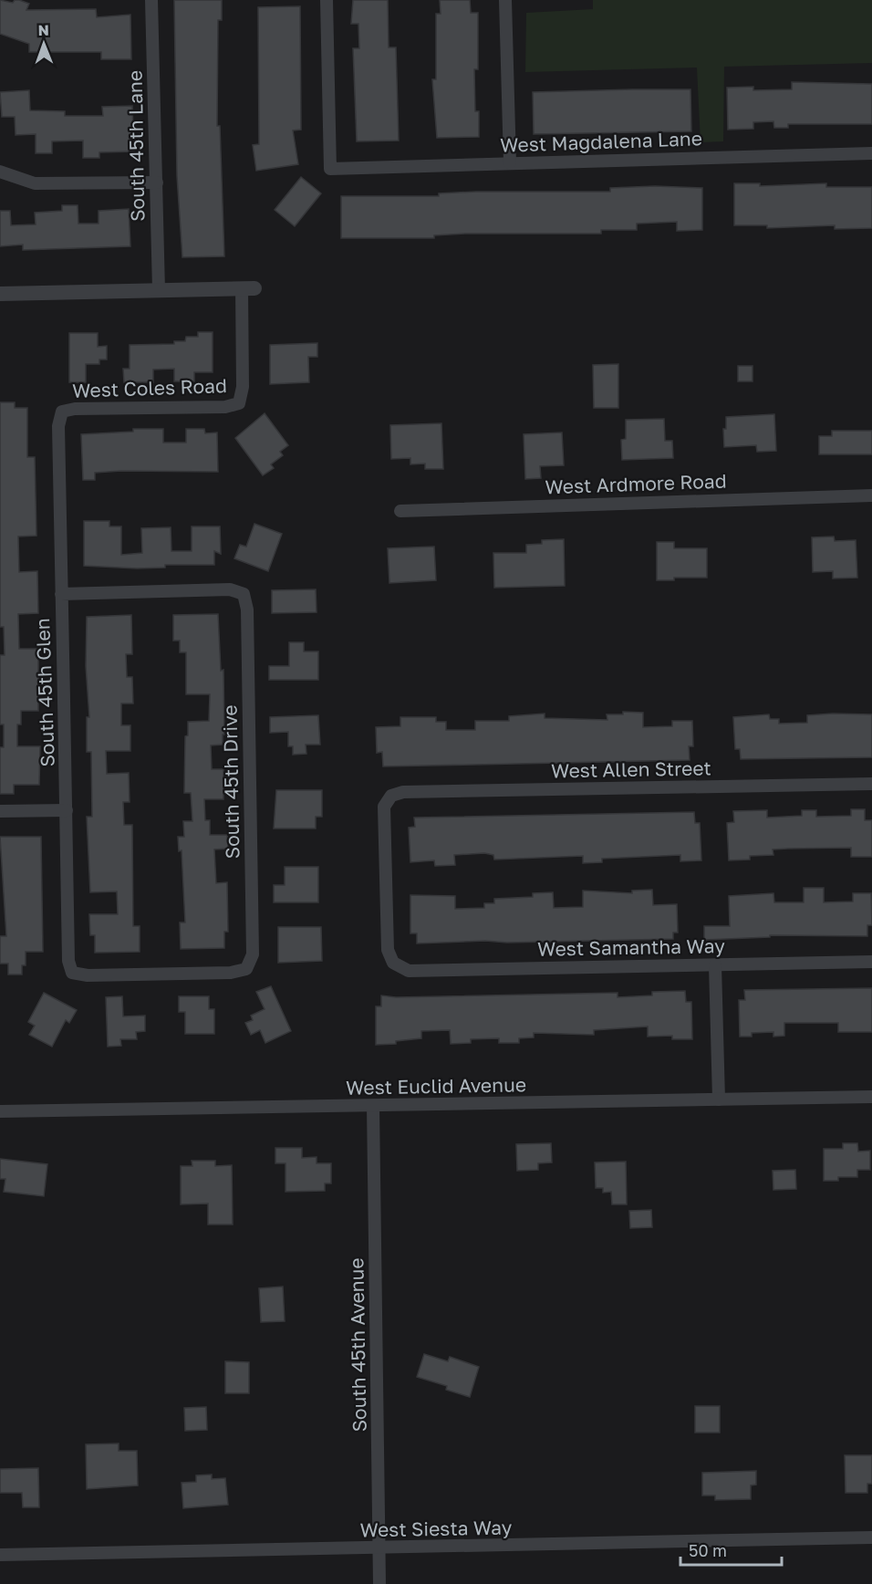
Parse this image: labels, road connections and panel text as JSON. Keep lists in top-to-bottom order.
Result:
{
  "streets": {
    "street": [
      "West Magdalena Lane",
      "South 45th Lane",
      "West Coles Road",
      "West Ardmore Road",
      "South 45th Glen",
      "West Allen Street",
      "South 45th Drive",
      "West Samantha Way",
      "West Euclid Avenue",
      "South 45th Avenue",
      "West Siesta Way"
    ]
  },
  "crossings": [
    ["West Coles Road", "South 45th Glen"],
    ["South 45th Glen", "South 45th Drive"],
    ["West Allen Street", "West Samantha Way"],
    ["West Euclid Avenue", "South 45th Avenue"],
    ["South 45th Avenue", "West Siesta Way"]
  ],
  "scale_bar": "50 m",
  "north": "top"
}
